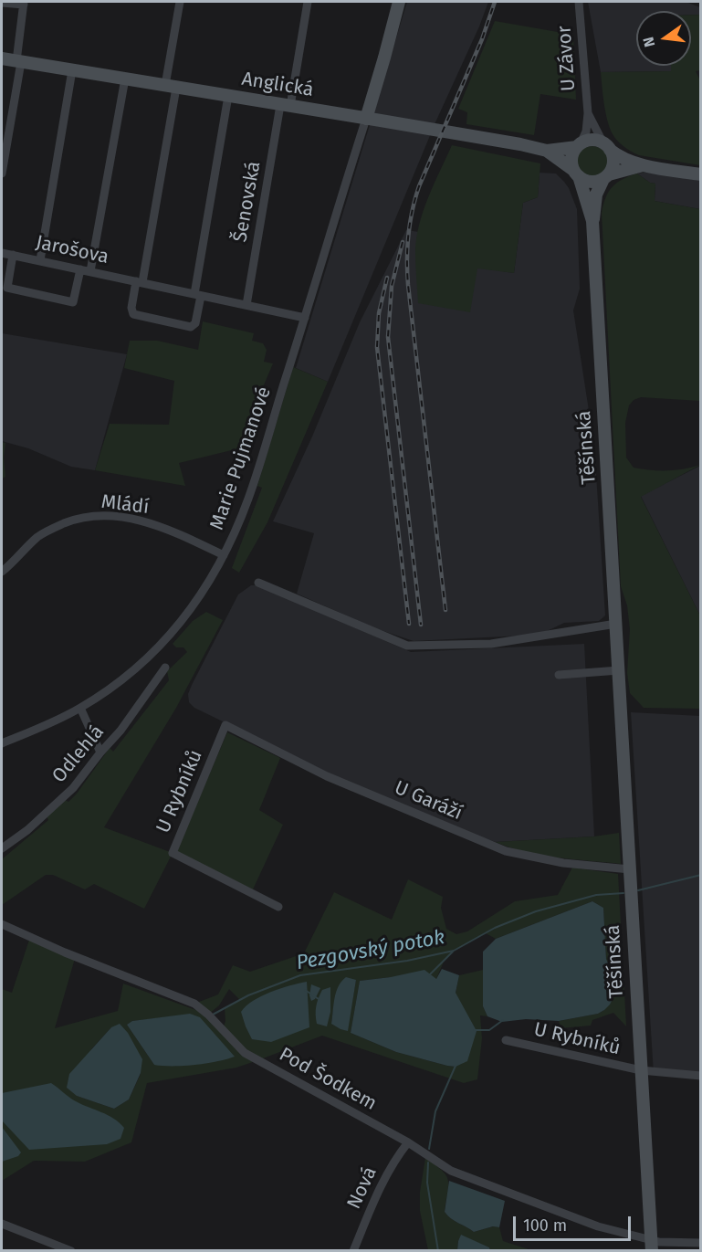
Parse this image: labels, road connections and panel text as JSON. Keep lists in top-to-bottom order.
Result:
{
  "streets": {
    "main road": ["Anglická", "Těšínská"],
    "street": [
      "U Závor",
      "Šenovská",
      "Jarošova",
      "Marie Pujmanové",
      "Mládí",
      "Odlehlá",
      "U Rybníků",
      "U Garáží",
      "Pod Šodkem",
      "Nová"
    ]
  },
  "crossings": [
    ["U Závor", "Anglická"],
    ["U Závor", "Těšínská"],
    ["Anglická", "Šenovská"],
    ["Anglická", "Těšínská"],
    ["Anglická", "Marie Pujmanové"],
    ["Šenovská", "Jarošova"],
    ["Jarošova", "Marie Pujmanové"],
    ["Těšínská", "U Rybníků"],
    ["Těšínská", "U Garáží"],
    ["Těšínská", "Pod Šodkem"],
    ["Marie Pujmanové", "Mládí"],
    ["U Rybníků", "U Garáží"],
    ["Pod Šodkem", "Nová"]
  ],
  "water": ["Pezgovský potok"],
  "scale_bar": "100 m",
  "north": "left"
}
